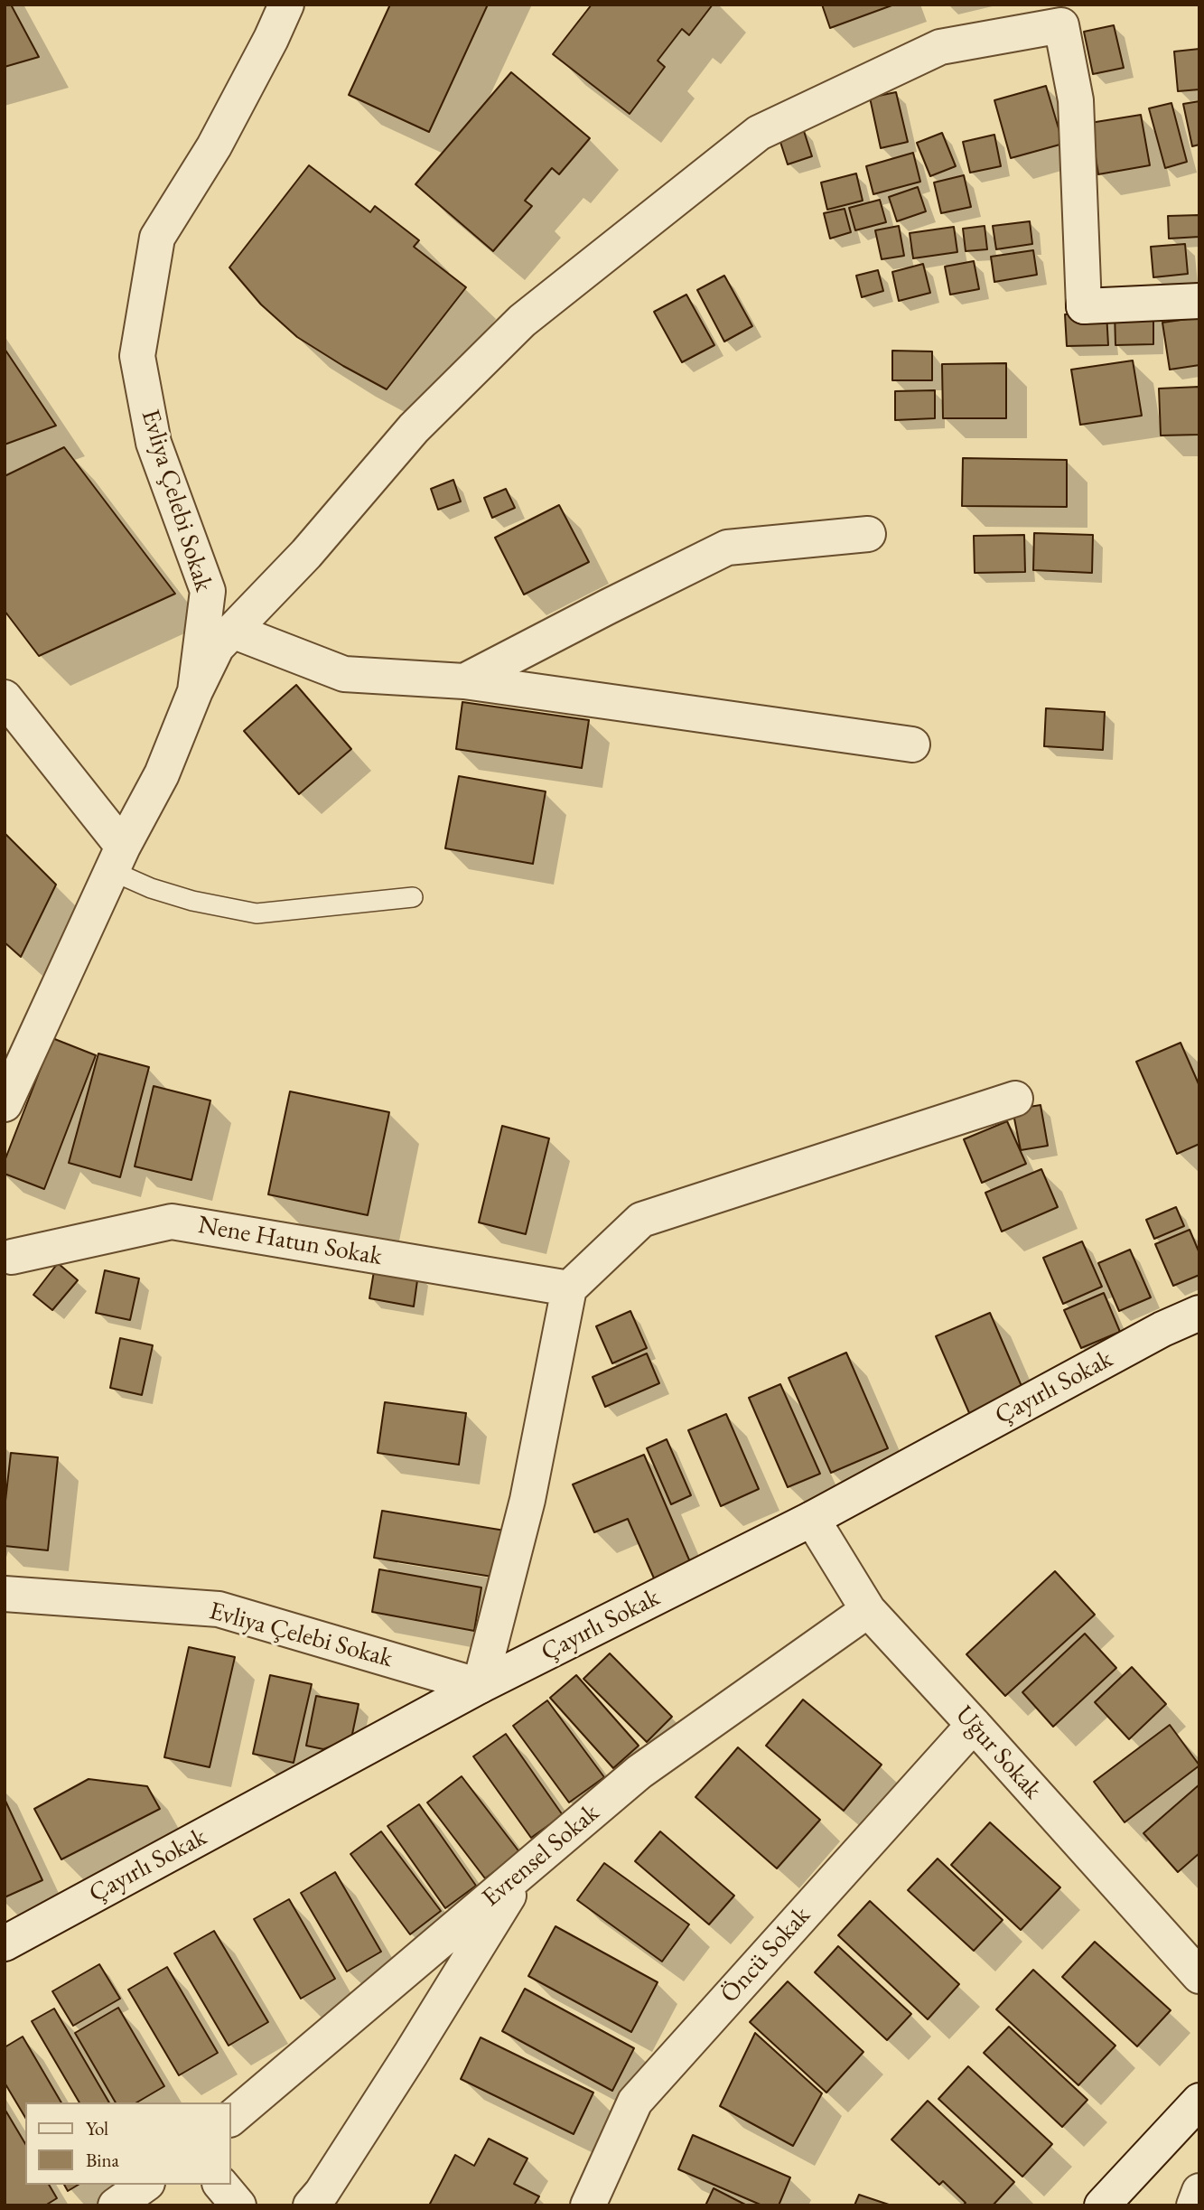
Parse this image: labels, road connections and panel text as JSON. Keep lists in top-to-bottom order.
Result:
{
  "streets": {
    "street": [
      "Evliya Çelebi Sokak",
      "Nene Hatun Sokak",
      "Çayırlı Sokak",
      "Uğur Sokak",
      "Evrensel Sokak",
      "Öncü Sokak"
    ]
  },
  "crossings": [
    ["Evliya Çelebi Sokak", "Çayırlı Sokak"],
    ["Çayırlı Sokak", "Uğur Sokak"],
    ["Uğur Sokak", "Evrensel Sokak"],
    ["Uğur Sokak", "Öncü Sokak"]
  ],
  "legend": ["Yol", "Bina"]
}
